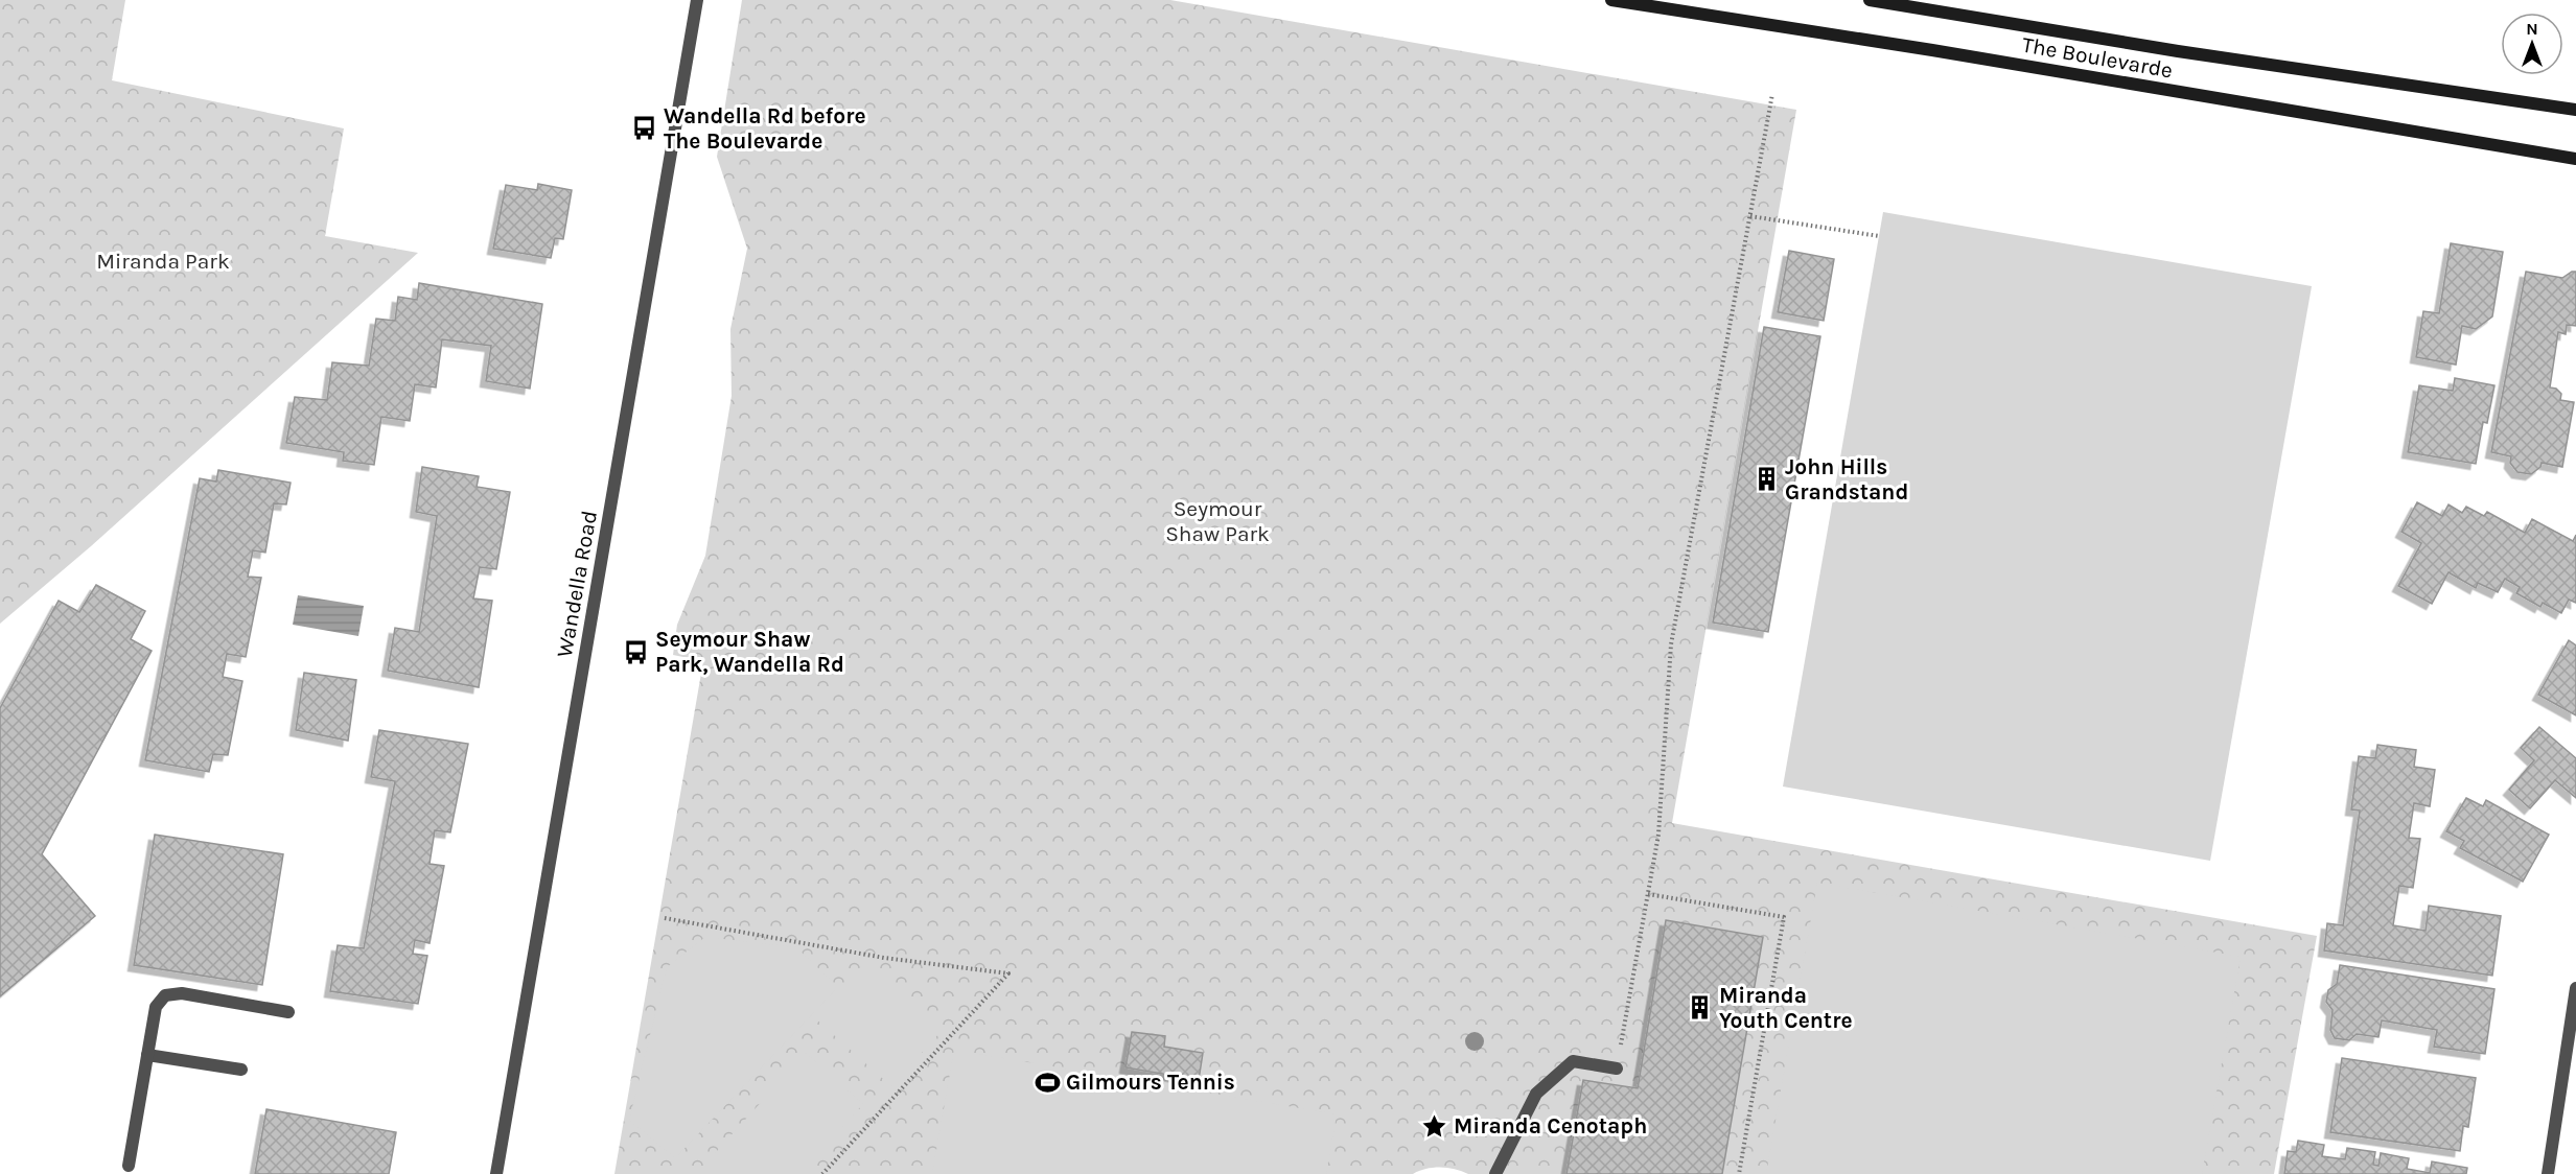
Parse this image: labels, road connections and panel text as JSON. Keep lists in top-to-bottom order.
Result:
{
  "streets": {
    "main road": ["The Boulevarde"],
    "street": ["Wandella Road"]
  },
  "parks": ["Miranda Park", "Seymour Shaw Park"],
  "places": {
    "bus stop": ["Wandella Rd before The Boulevarde", "Seymour Shaw Park, Wandella Rd"],
    "building": ["John Hills Grandstand", "Miranda Youth Centre"],
    "sports": ["Gilmours Tennis"],
    "place": ["Miranda Cenotaph"]
  },
  "north": "top"
}
